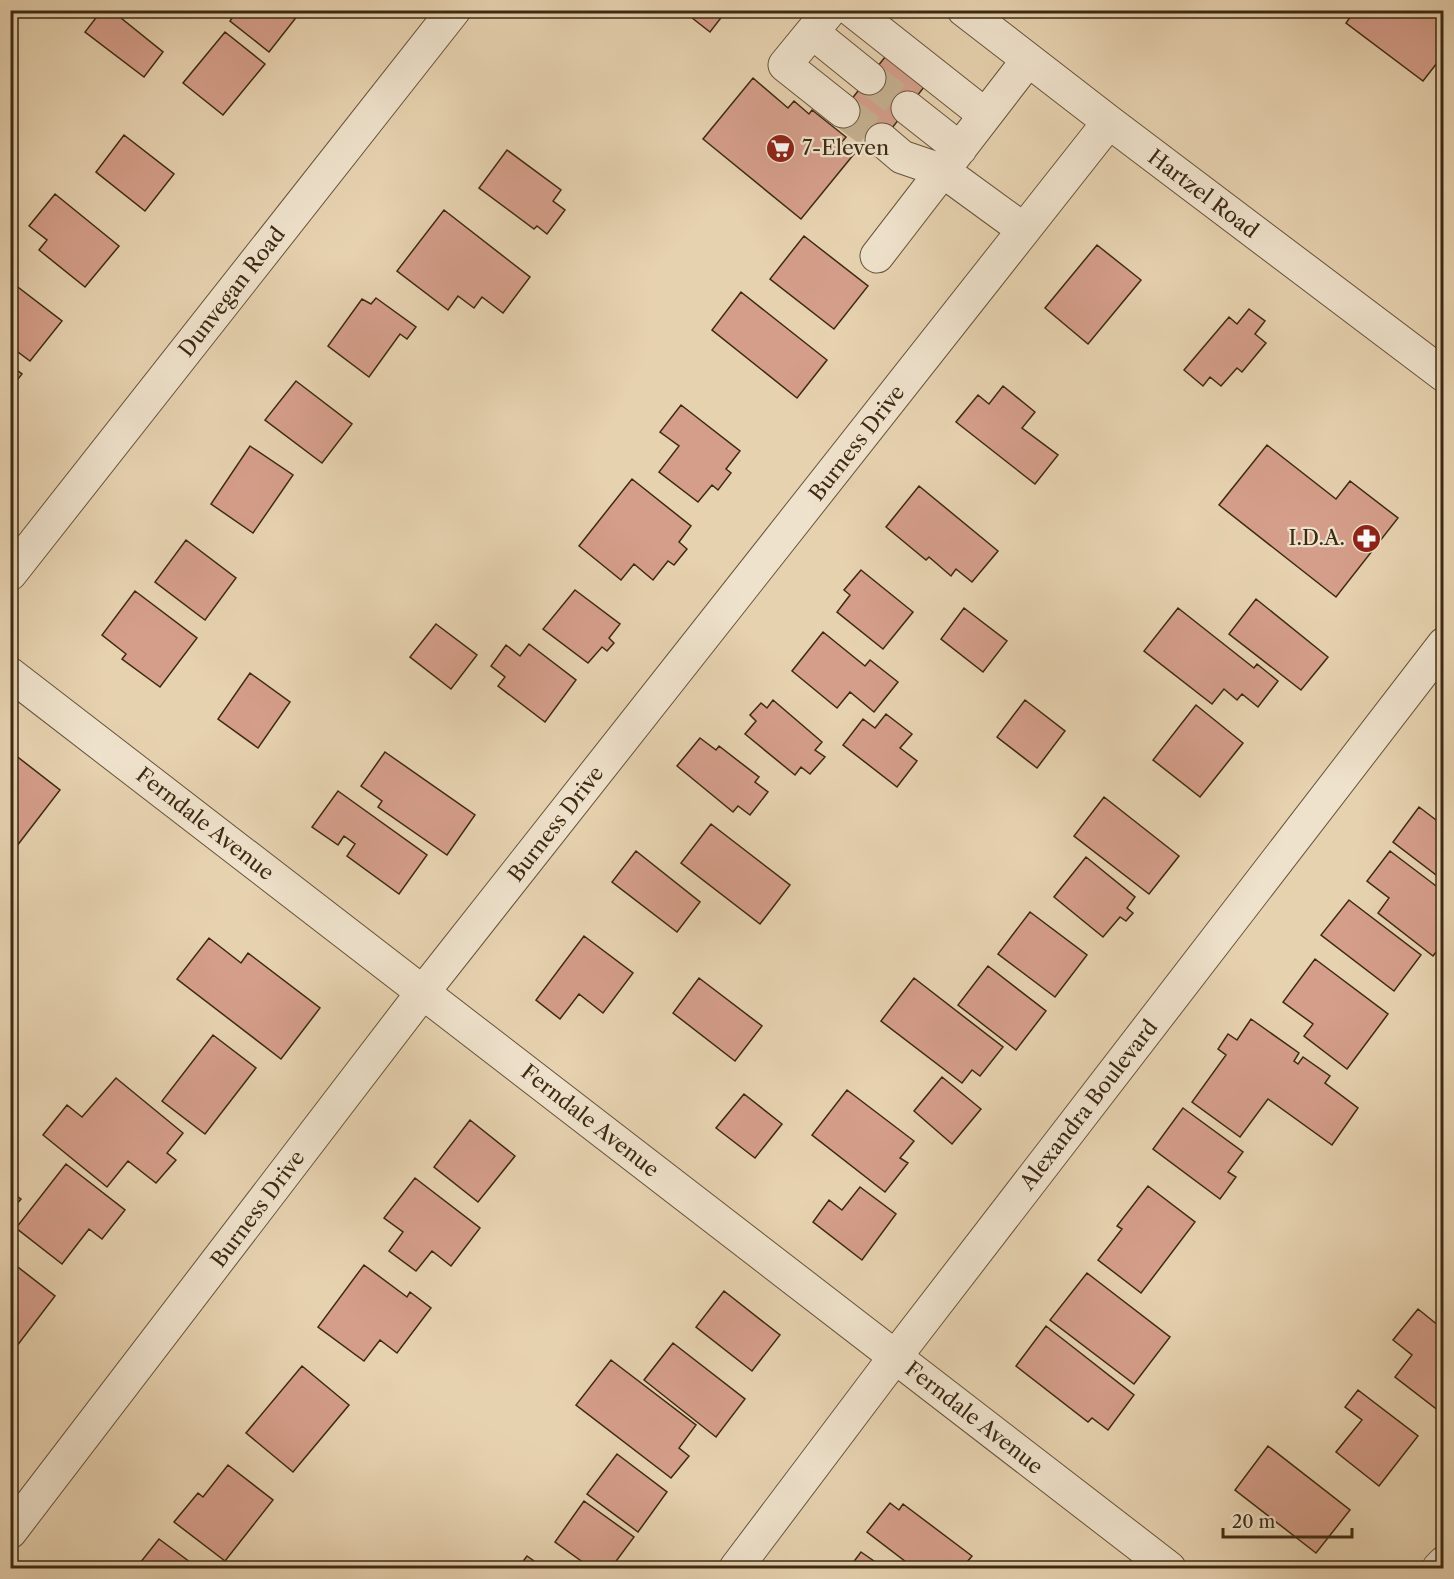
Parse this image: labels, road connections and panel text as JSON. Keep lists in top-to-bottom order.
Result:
{
  "streets": {
    "street": [
      "Hartzel Road",
      "Dunvegan Road",
      "Burness Drive",
      "Ferndale Avenue",
      "Alexandra Boulevard"
    ]
  },
  "crossings": [
    ["Hartzel Road", "Burness Drive"],
    ["Burness Drive", "Ferndale Avenue"],
    ["Ferndale Avenue", "Alexandra Boulevard"]
  ],
  "places": {
    "supermarket": ["7-Eleven"],
    "pharmacy": ["I.D.A."]
  },
  "scale_bar": "20 m"
}
